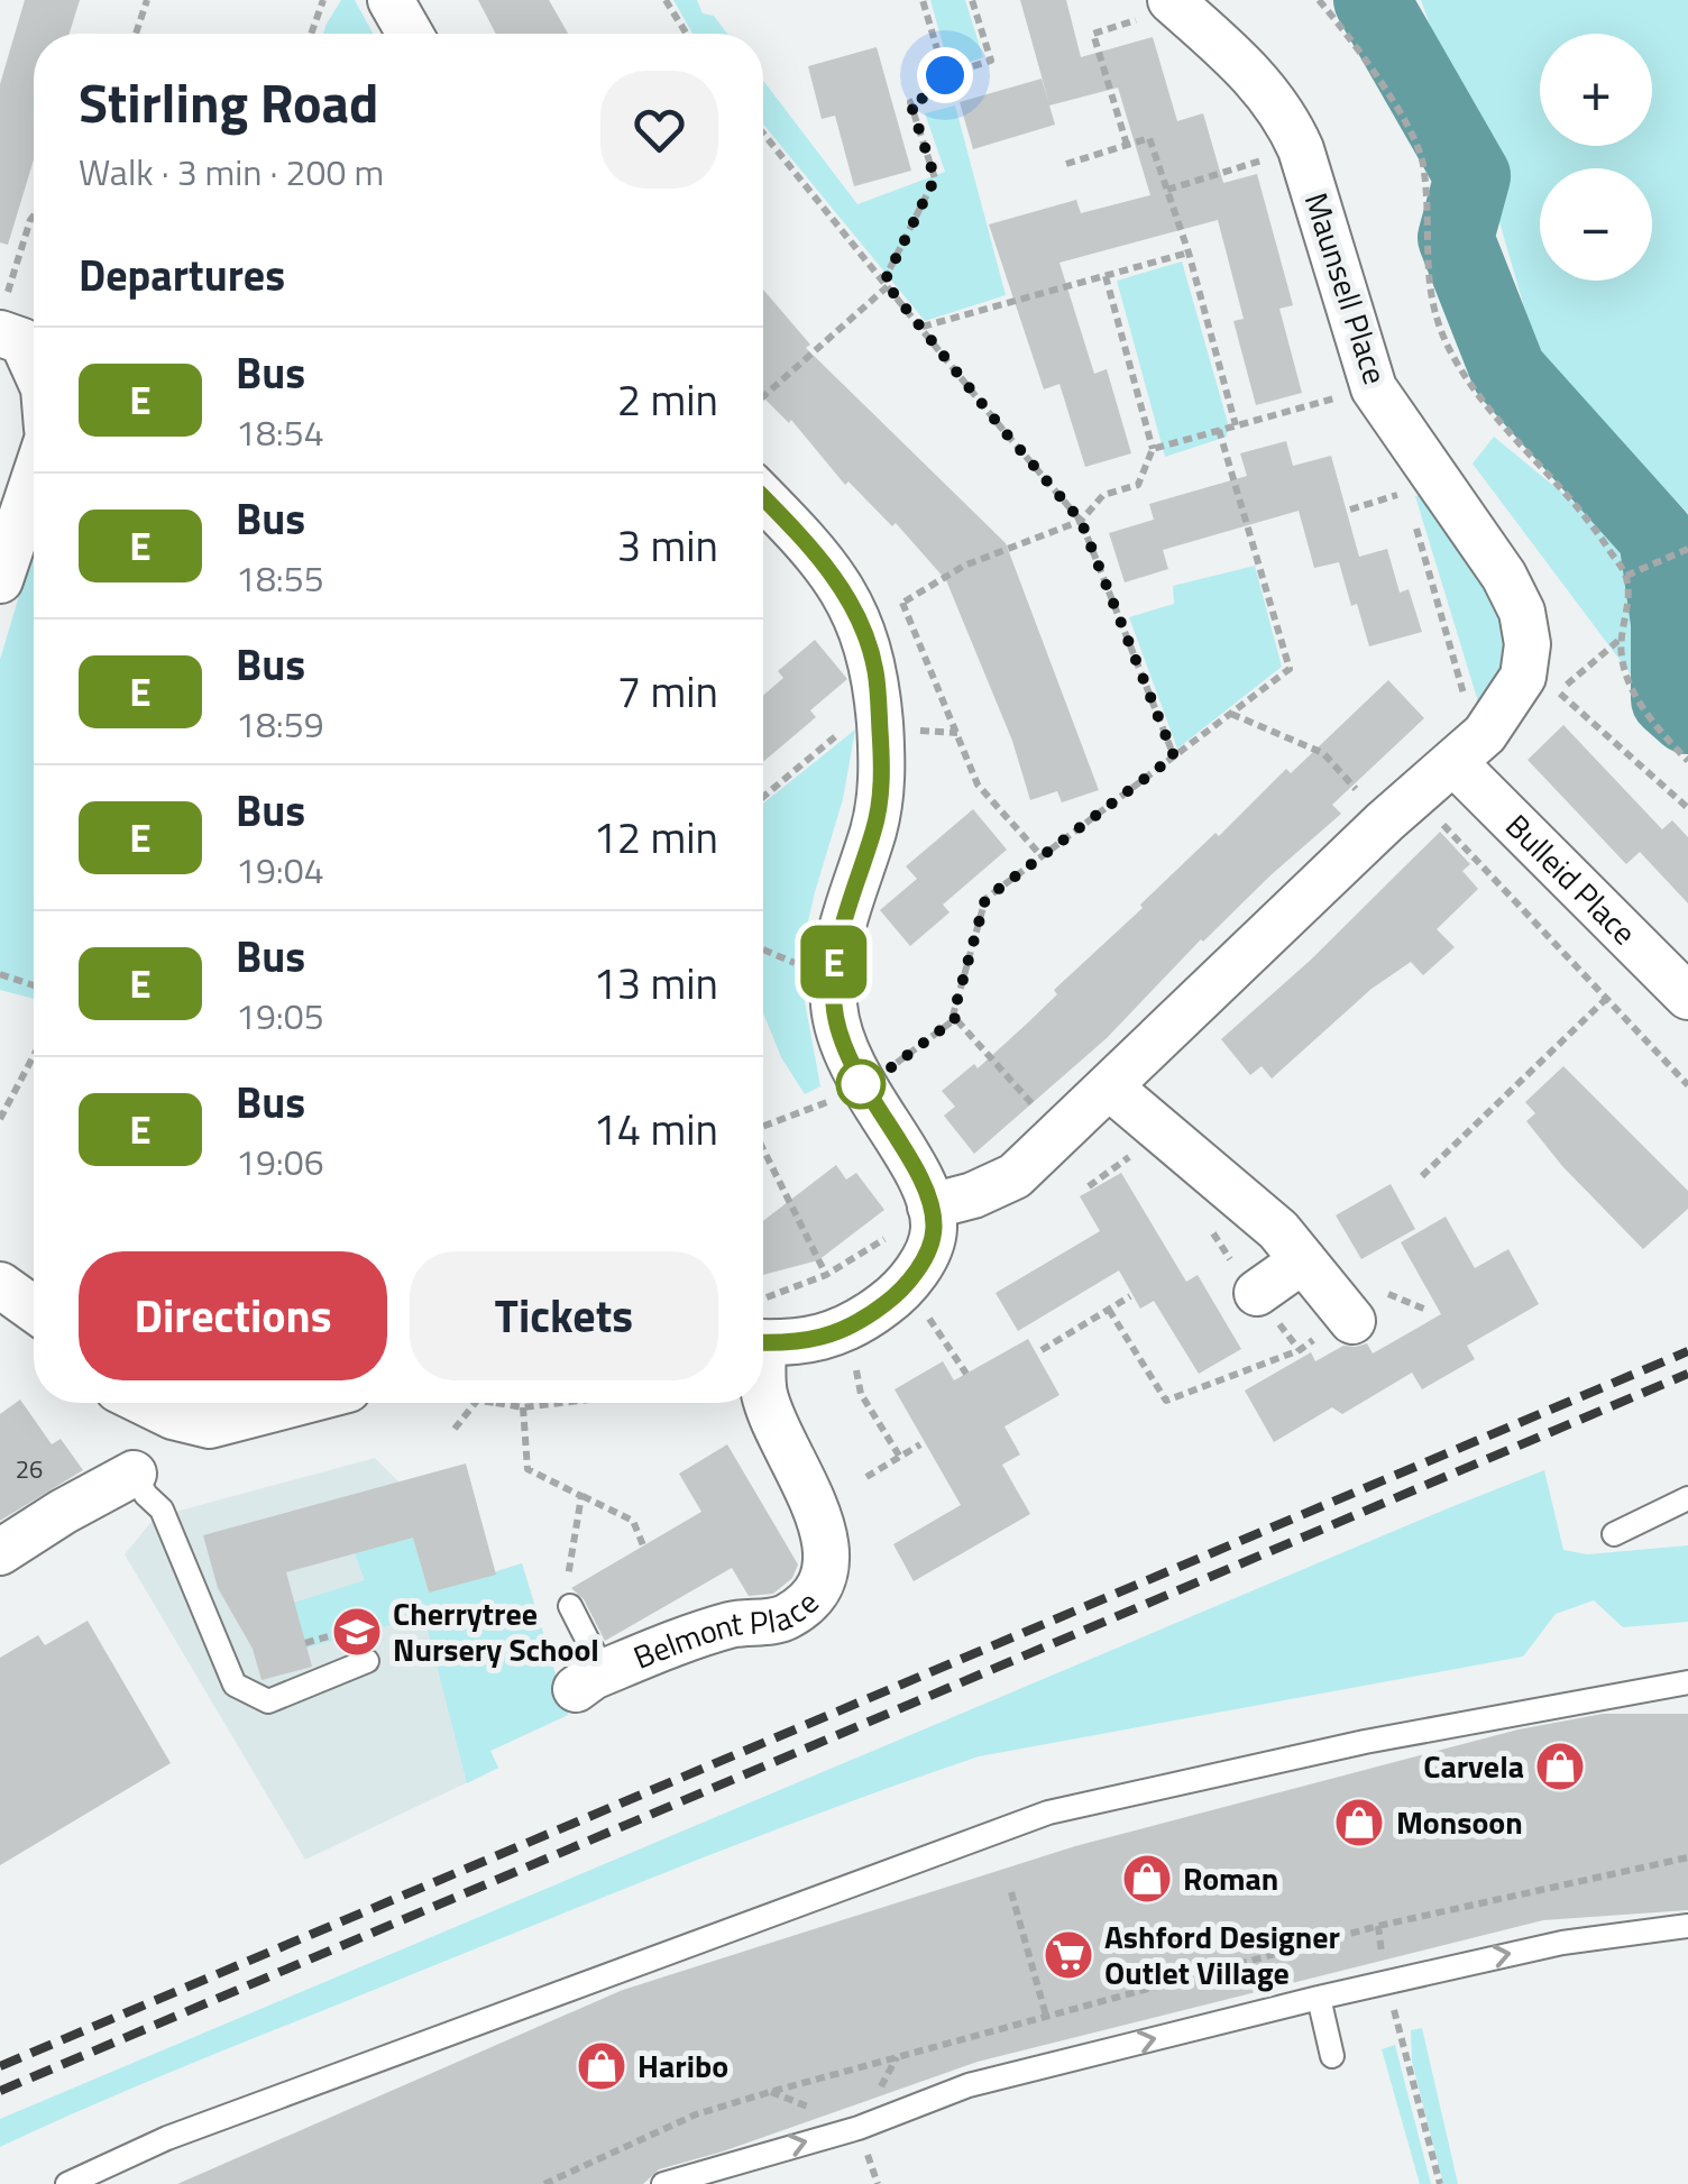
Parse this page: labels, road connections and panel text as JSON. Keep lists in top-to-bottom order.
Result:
{
  "streets": {
    "street": ["Maunsell Place", "Bulleid Place", "Belmont Place"]
  },
  "crossings": [
    ["Maunsell Place", "Bulleid Place"]
  ],
  "places": {
    "school or university": ["Cherrytree Nursery School"],
    "shop": [
      "Carvela",
      "Monsoon",
      "Roman",
      "Haribo"
    ],
    "supermarket": ["Ashford Designer Outlet Village"]
  },
  "lines": ["bus line E"],
  "house_numbers": ["26"],
  "page": {
    "on_map": "E",
    "map_buttons": ["+", "−"],
    "heading": [
      ["Stirling Road", "Walk · 3 min · 200 m"],
      "Departures"
    ],
    "list": [
      {
        "mark": "E",
        "name": "Bus",
        "note": "18:54",
        "value": "2 min"
      },
      {
        "mark": "E",
        "name": "Bus",
        "note": "18:55",
        "value": "3 min"
      },
      {
        "mark": "E",
        "name": "Bus",
        "note": "18:59",
        "value": "7 min"
      },
      {
        "mark": "E",
        "name": "Bus",
        "note": "19:04",
        "value": "12 min"
      },
      {
        "mark": "E",
        "name": "Bus",
        "note": "19:05",
        "value": "13 min"
      },
      {
        "mark": "E",
        "name": "Bus",
        "note": "19:06",
        "value": "14 min"
      }
    ],
    "buttons": ["Directions", "Tickets"]
  }
}
